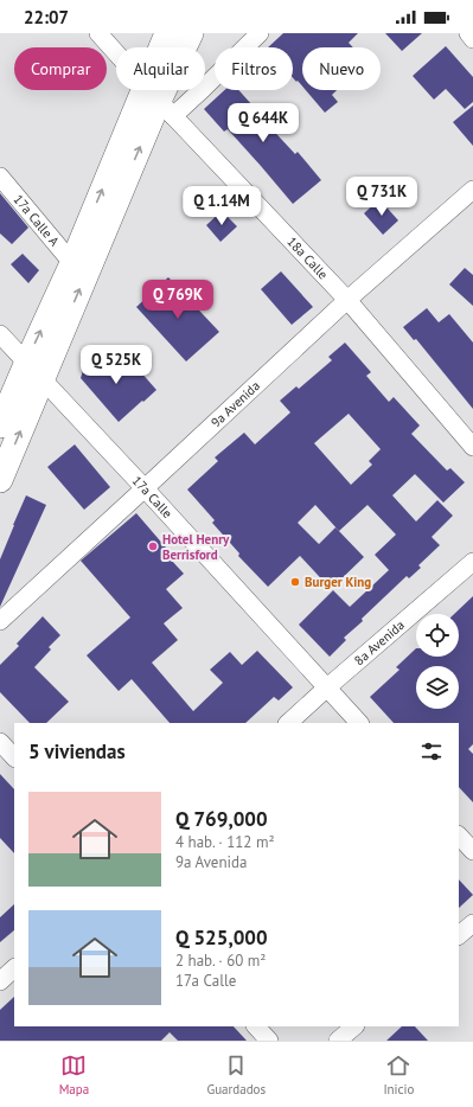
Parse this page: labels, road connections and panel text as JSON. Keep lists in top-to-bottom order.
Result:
{
  "streets": {
    "street": [
      "17a Calle A",
      "18a Calle",
      "9a Avenida",
      "17a Calle",
      "8a Avenida"
    ]
  },
  "crossings": [
    ["18a Calle", "9a Avenida"],
    ["9a Avenida", "17a Calle"],
    ["17a Calle", "8a Avenida"]
  ],
  "places": ["Hotel Henry Berrisford", "Burger King"],
  "page": {
    "status": "22:07",
    "chip": [
      "Comprar",
      "Alquilar",
      "Filtros",
      "Nuevo"
    ],
    "price": [
      "Q 644K",
      "Q 731K",
      "Q 1.14M",
      "Q 769K",
      "Q 525K"
    ],
    "heading": "5 viviendas",
    "list": [
      {
        "name": "Q 769,000",
        "note": "4 hab. · 112 m² · 9a Avenida"
      },
      {
        "name": "Q 525,000",
        "note": "2 hab. · 60 m² · 17a Calle"
      }
    ],
    "tabs": ["Mapa", "Guardados", "Inicio"]
  }
}
